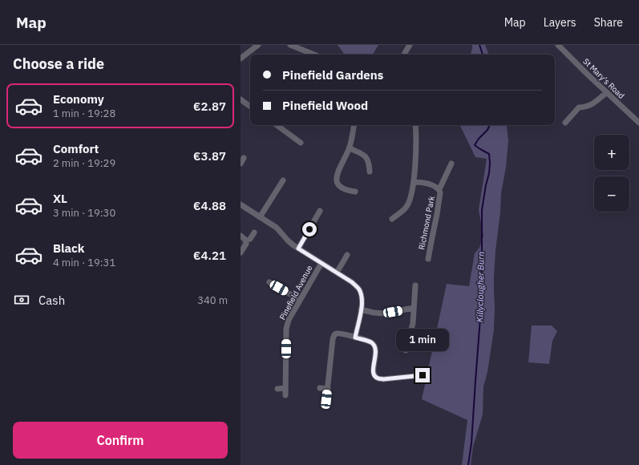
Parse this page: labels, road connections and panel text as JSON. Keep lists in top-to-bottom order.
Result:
{
  "streets": {
    "street": ["St Mary's Road", "Richmond Park", "Pinefield Avenue"]
  },
  "water": ["Killyclougher Burn"],
  "page": {
    "header": "Map",
    "nav": ["Map", "Layers", "Share"],
    "heading": "Choose a ride",
    "banner": ["Pinefield Gardens", "Pinefield Wood"],
    "list": [
      {
        "name": "Economy",
        "note": "1 min · 19:28",
        "value": "€2.87"
      },
      {
        "name": "Comfort",
        "note": "2 min · 19:29",
        "value": "€3.87"
      },
      {
        "name": "XL",
        "note": "3 min · 19:30",
        "value": "€4.88"
      },
      {
        "name": "Black",
        "note": "4 min · 19:31",
        "value": "€4.21"
      }
    ],
    "map_buttons": ["+", "−"],
    "pay": ["Cash", "340 m"],
    "bubble": "1 min",
    "buttons": "Confirm"
  }
}
